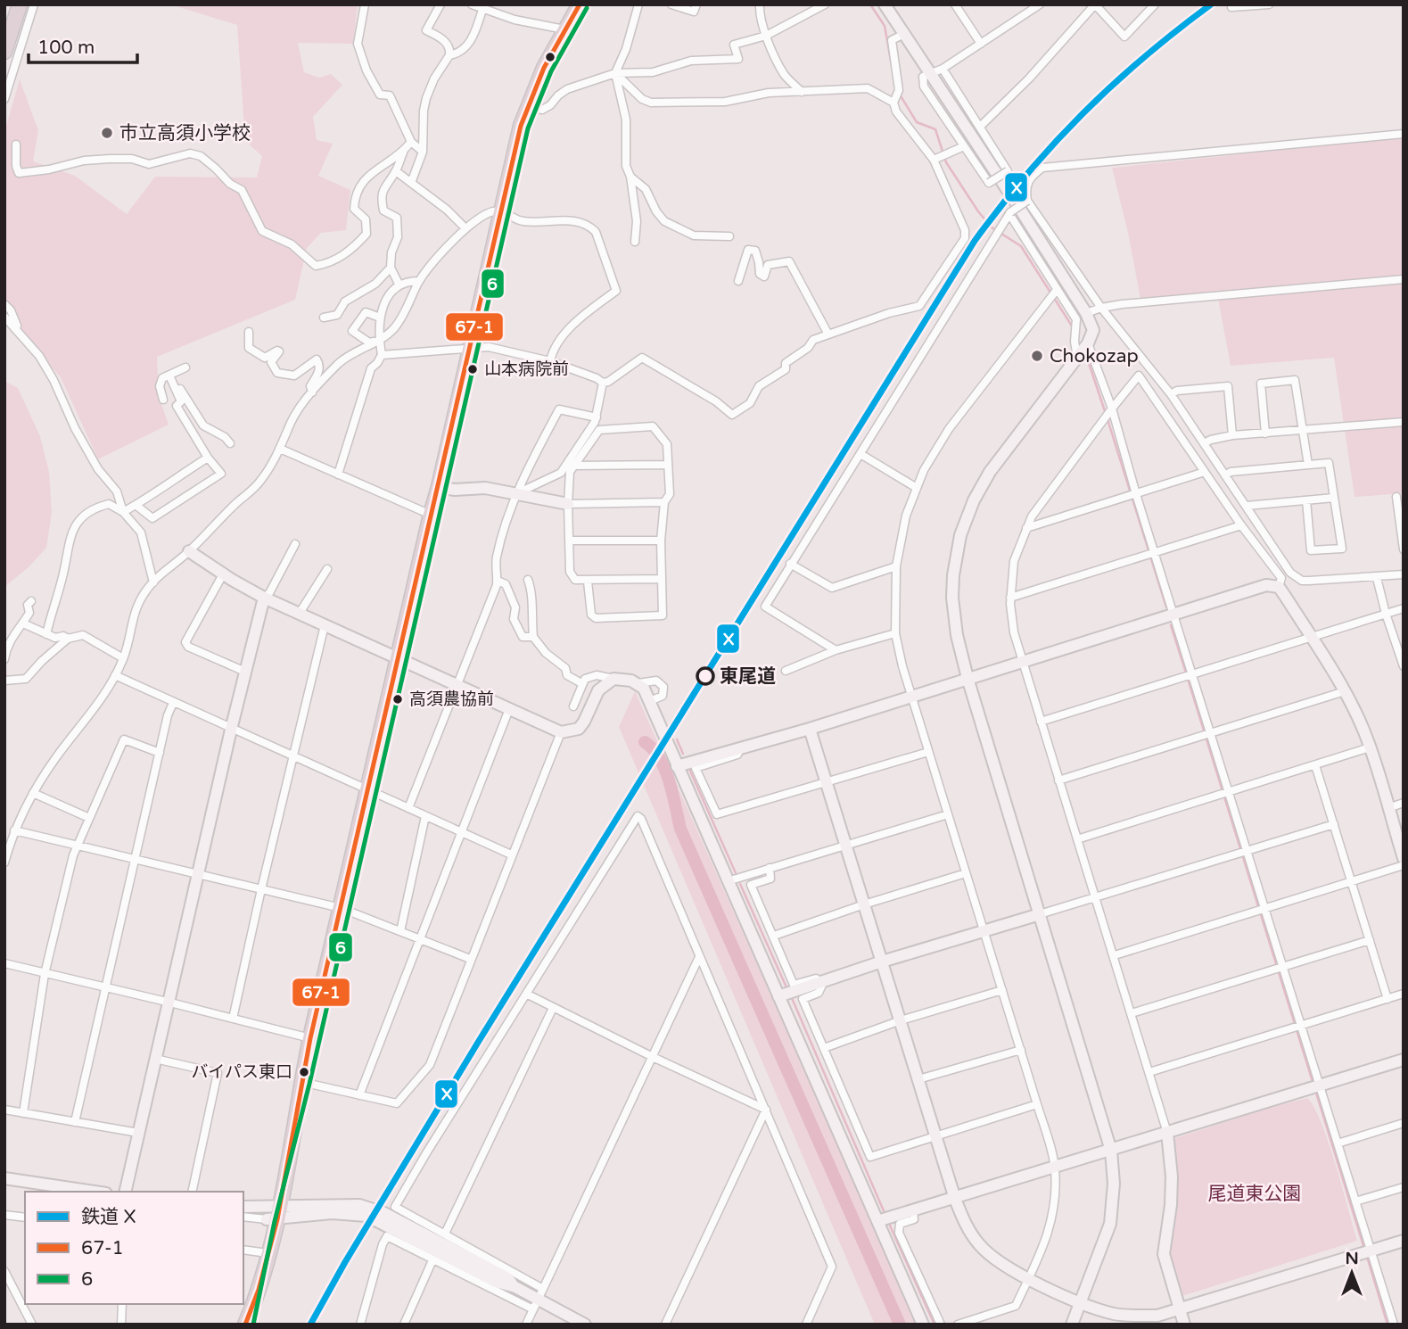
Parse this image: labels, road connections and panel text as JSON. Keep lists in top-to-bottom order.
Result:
{
  "parks": ["尾道東公園"],
  "places": [
    "市立高須小学校",
    "Chokozap",
    "山本病院前",
    "東尾道",
    "高須農協前",
    "バイパス東口"
  ],
  "lines": ["rail line X", "transit line 67-1", "transit line 6"],
  "legend": ["鉄道 X", "67-1", "6"],
  "scale_bar": "100 m",
  "north": "top"
}
